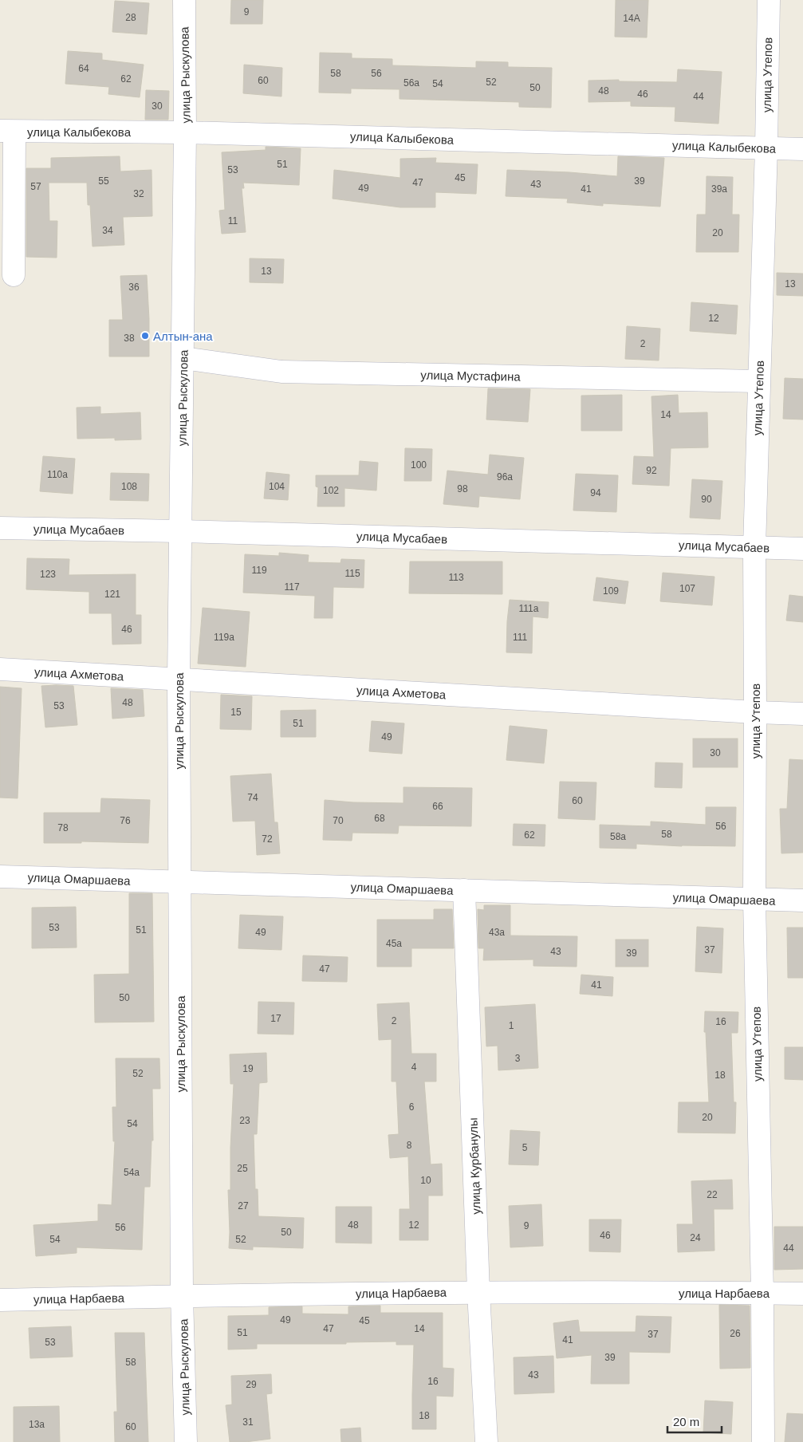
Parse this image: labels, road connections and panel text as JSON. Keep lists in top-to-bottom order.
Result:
{
  "streets": {
    "street": [
      "улица Рыскулова",
      "улица Утепов",
      "улица Калыбекова",
      "улица Мустафина",
      "улица Мусабаев",
      "улица Ахметова",
      "улица Омаршаева",
      "улица Курбанулы",
      "улица Нарбаева"
    ]
  },
  "crossings": [
    ["улица Рыскулова", "улица Калыбекова"],
    ["улица Рыскулова", "улица Мустафина"],
    ["улица Рыскулова", "улица Мусабаев"],
    ["улица Рыскулова", "улица Ахметова"],
    ["улица Рыскулова", "улица Омаршаева"],
    ["улица Рыскулова", "улица Нарбаева"],
    ["улица Утепов", "улица Калыбекова"],
    ["улица Утепов", "улица Мустафина"],
    ["улица Утепов", "улица Мусабаев"],
    ["улица Утепов", "улица Ахметова"],
    ["улица Утепов", "улица Омаршаева"],
    ["улица Утепов", "улица Нарбаева"],
    ["улица Омаршаева", "улица Курбанулы"],
    ["улица Курбанулы", "улица Нарбаева"]
  ],
  "places": ["Алтын-ана"],
  "house_numbers": [
    "9",
    "28",
    "14А",
    "64",
    "58",
    "56",
    "62",
    "60",
    "52",
    "56а",
    "54",
    "50",
    "48",
    "46",
    "44",
    "30",
    "51",
    "53",
    "45",
    "55",
    "39",
    "47",
    "43",
    "57",
    "49",
    "41",
    "39а",
    "32",
    "11",
    "34",
    "20",
    "13",
    "13",
    "36",
    "12",
    "38",
    "2",
    "14",
    "100",
    "92",
    "110а",
    "96а",
    "108",
    "104",
    "98",
    "102",
    "94",
    "90",
    "119",
    "115",
    "123",
    "113",
    "117",
    "107",
    "109",
    "121",
    "111а",
    "46",
    "119а",
    "111",
    "48",
    "53",
    "15",
    "51",
    "49",
    "30",
    "74",
    "60",
    "66",
    "68",
    "76",
    "70",
    "56",
    "78",
    "58",
    "62",
    "58а",
    "72",
    "53",
    "51",
    "49",
    "43а",
    "45а",
    "37",
    "43",
    "39",
    "47",
    "41",
    "50",
    "17",
    "2",
    "16",
    "1",
    "3",
    "4",
    "19",
    "52",
    "18",
    "6",
    "20",
    "23",
    "54",
    "8",
    "5",
    "25",
    "54а",
    "10",
    "22",
    "27",
    "48",
    "12",
    "9",
    "56",
    "50",
    "46",
    "24",
    "54",
    "52",
    "44",
    "49",
    "45",
    "47",
    "14",
    "51",
    "26",
    "37",
    "41",
    "53",
    "39",
    "58",
    "43",
    "16",
    "29",
    "18",
    "31",
    "13а",
    "60"
  ],
  "scale_bar": "20 m"
}
